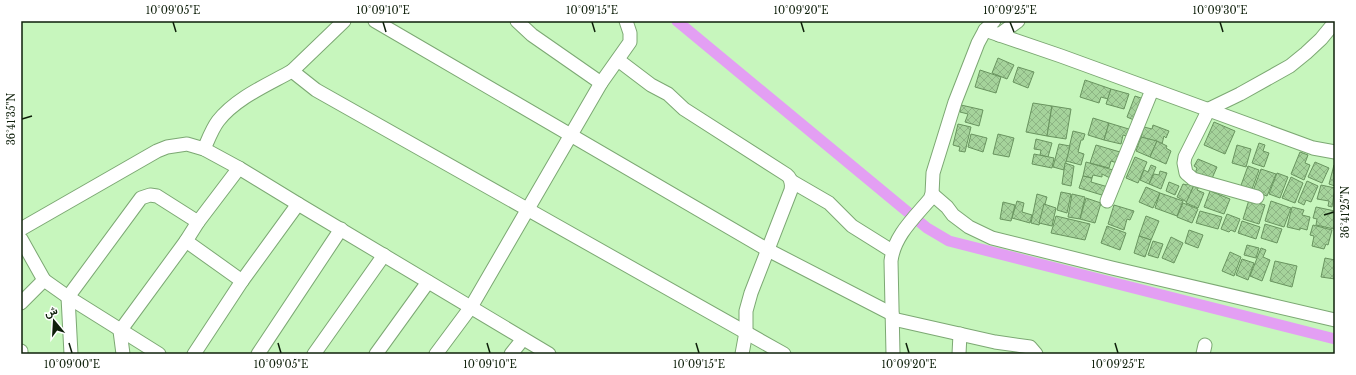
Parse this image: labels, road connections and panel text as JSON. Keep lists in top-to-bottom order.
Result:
{
  "north": "top",
  "coordinates": [
    "10°09'05\"E",
    "10°09'10\"E",
    "10°09'15\"E",
    "10°09'20\"E",
    "10°09'25\"E",
    "10°09'30\"E",
    "36°41'35\"N",
    "36°41'25\"N",
    "10°09'00\"E"
  ]
}
